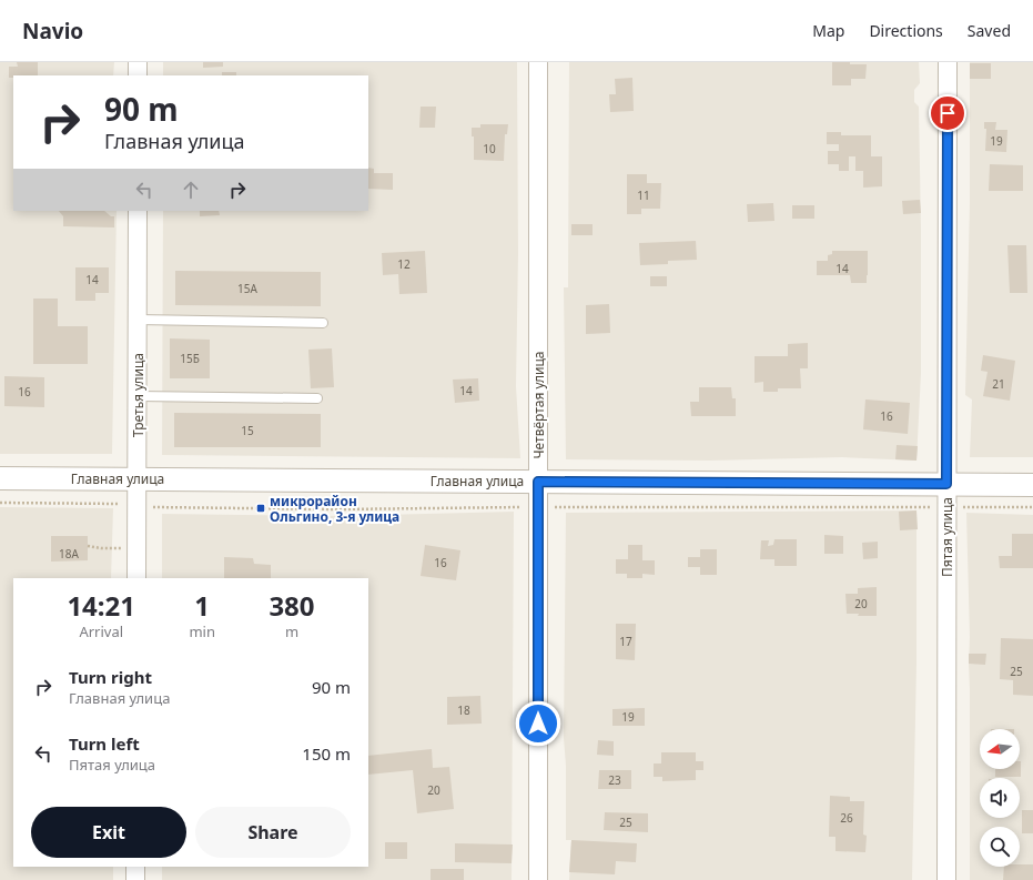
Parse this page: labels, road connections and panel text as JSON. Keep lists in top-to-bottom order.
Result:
{
  "streets": {
    "street": [
      "Третья улица",
      "Четвёртая улица",
      "Главная улица",
      "Пятая улица"
    ]
  },
  "crossings": [
    ["Третья улица", "Главная улица"],
    ["Четвёртая улица", "Главная улица"],
    ["Главная улица", "Пятая улица"]
  ],
  "places": {
    "transit": ["микрорайон Ольгино, 3-я улица"]
  },
  "house_numbers": [
    "19",
    "10",
    "11",
    "12",
    "14",
    "14",
    "15А",
    "15Б",
    "21",
    "14",
    "16",
    "16",
    "15",
    "18А",
    "16",
    "20",
    "17",
    "25",
    "18",
    "19",
    "23",
    "20",
    "26",
    "25"
  ],
  "north": "left",
  "page": {
    "header": "Navio",
    "nav": ["Map", "Directions", "Saved"],
    "turn": ["90 m", "Главная улица"],
    "eta": [
      "14:21",
      "Arrival",
      "1",
      "min",
      "380",
      "m"
    ],
    "list": [
      {
        "name": "Turn right",
        "note": "Главная улица",
        "value": "90 m"
      },
      {
        "name": "Turn left",
        "note": "Пятая улица",
        "value": "150 m"
      }
    ],
    "buttons": ["Exit", "Share"]
  }
}
